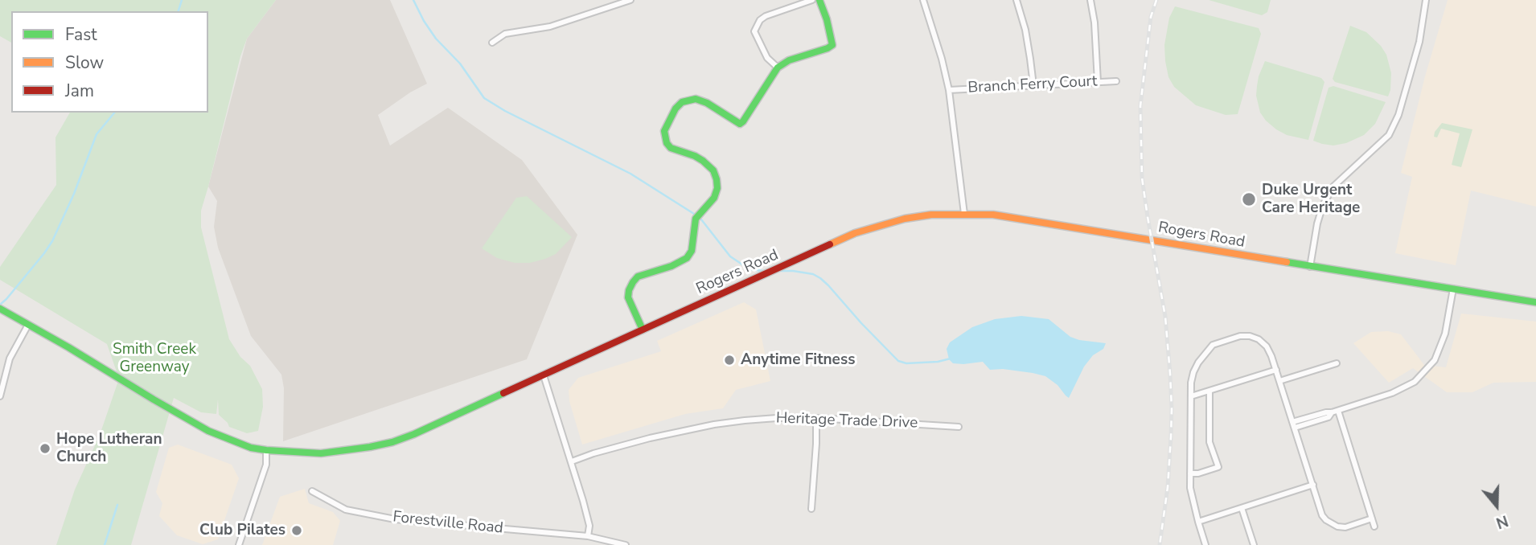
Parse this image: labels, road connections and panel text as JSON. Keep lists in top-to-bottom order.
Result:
{
  "streets": {
    "main road": ["Rogers Road"],
    "street": ["Branch Ferry Court", "Heritage Trade Drive", "Forestville Road"]
  },
  "parks": ["Smith Creek Greenway"],
  "places": [
    "Duke Urgent Care Heritage",
    "Anytime Fitness",
    "Hope Lutheran Church",
    "Club Pilates"
  ],
  "legend": ["Fast", "Slow", "Jam"],
  "north": "bottom"
}
